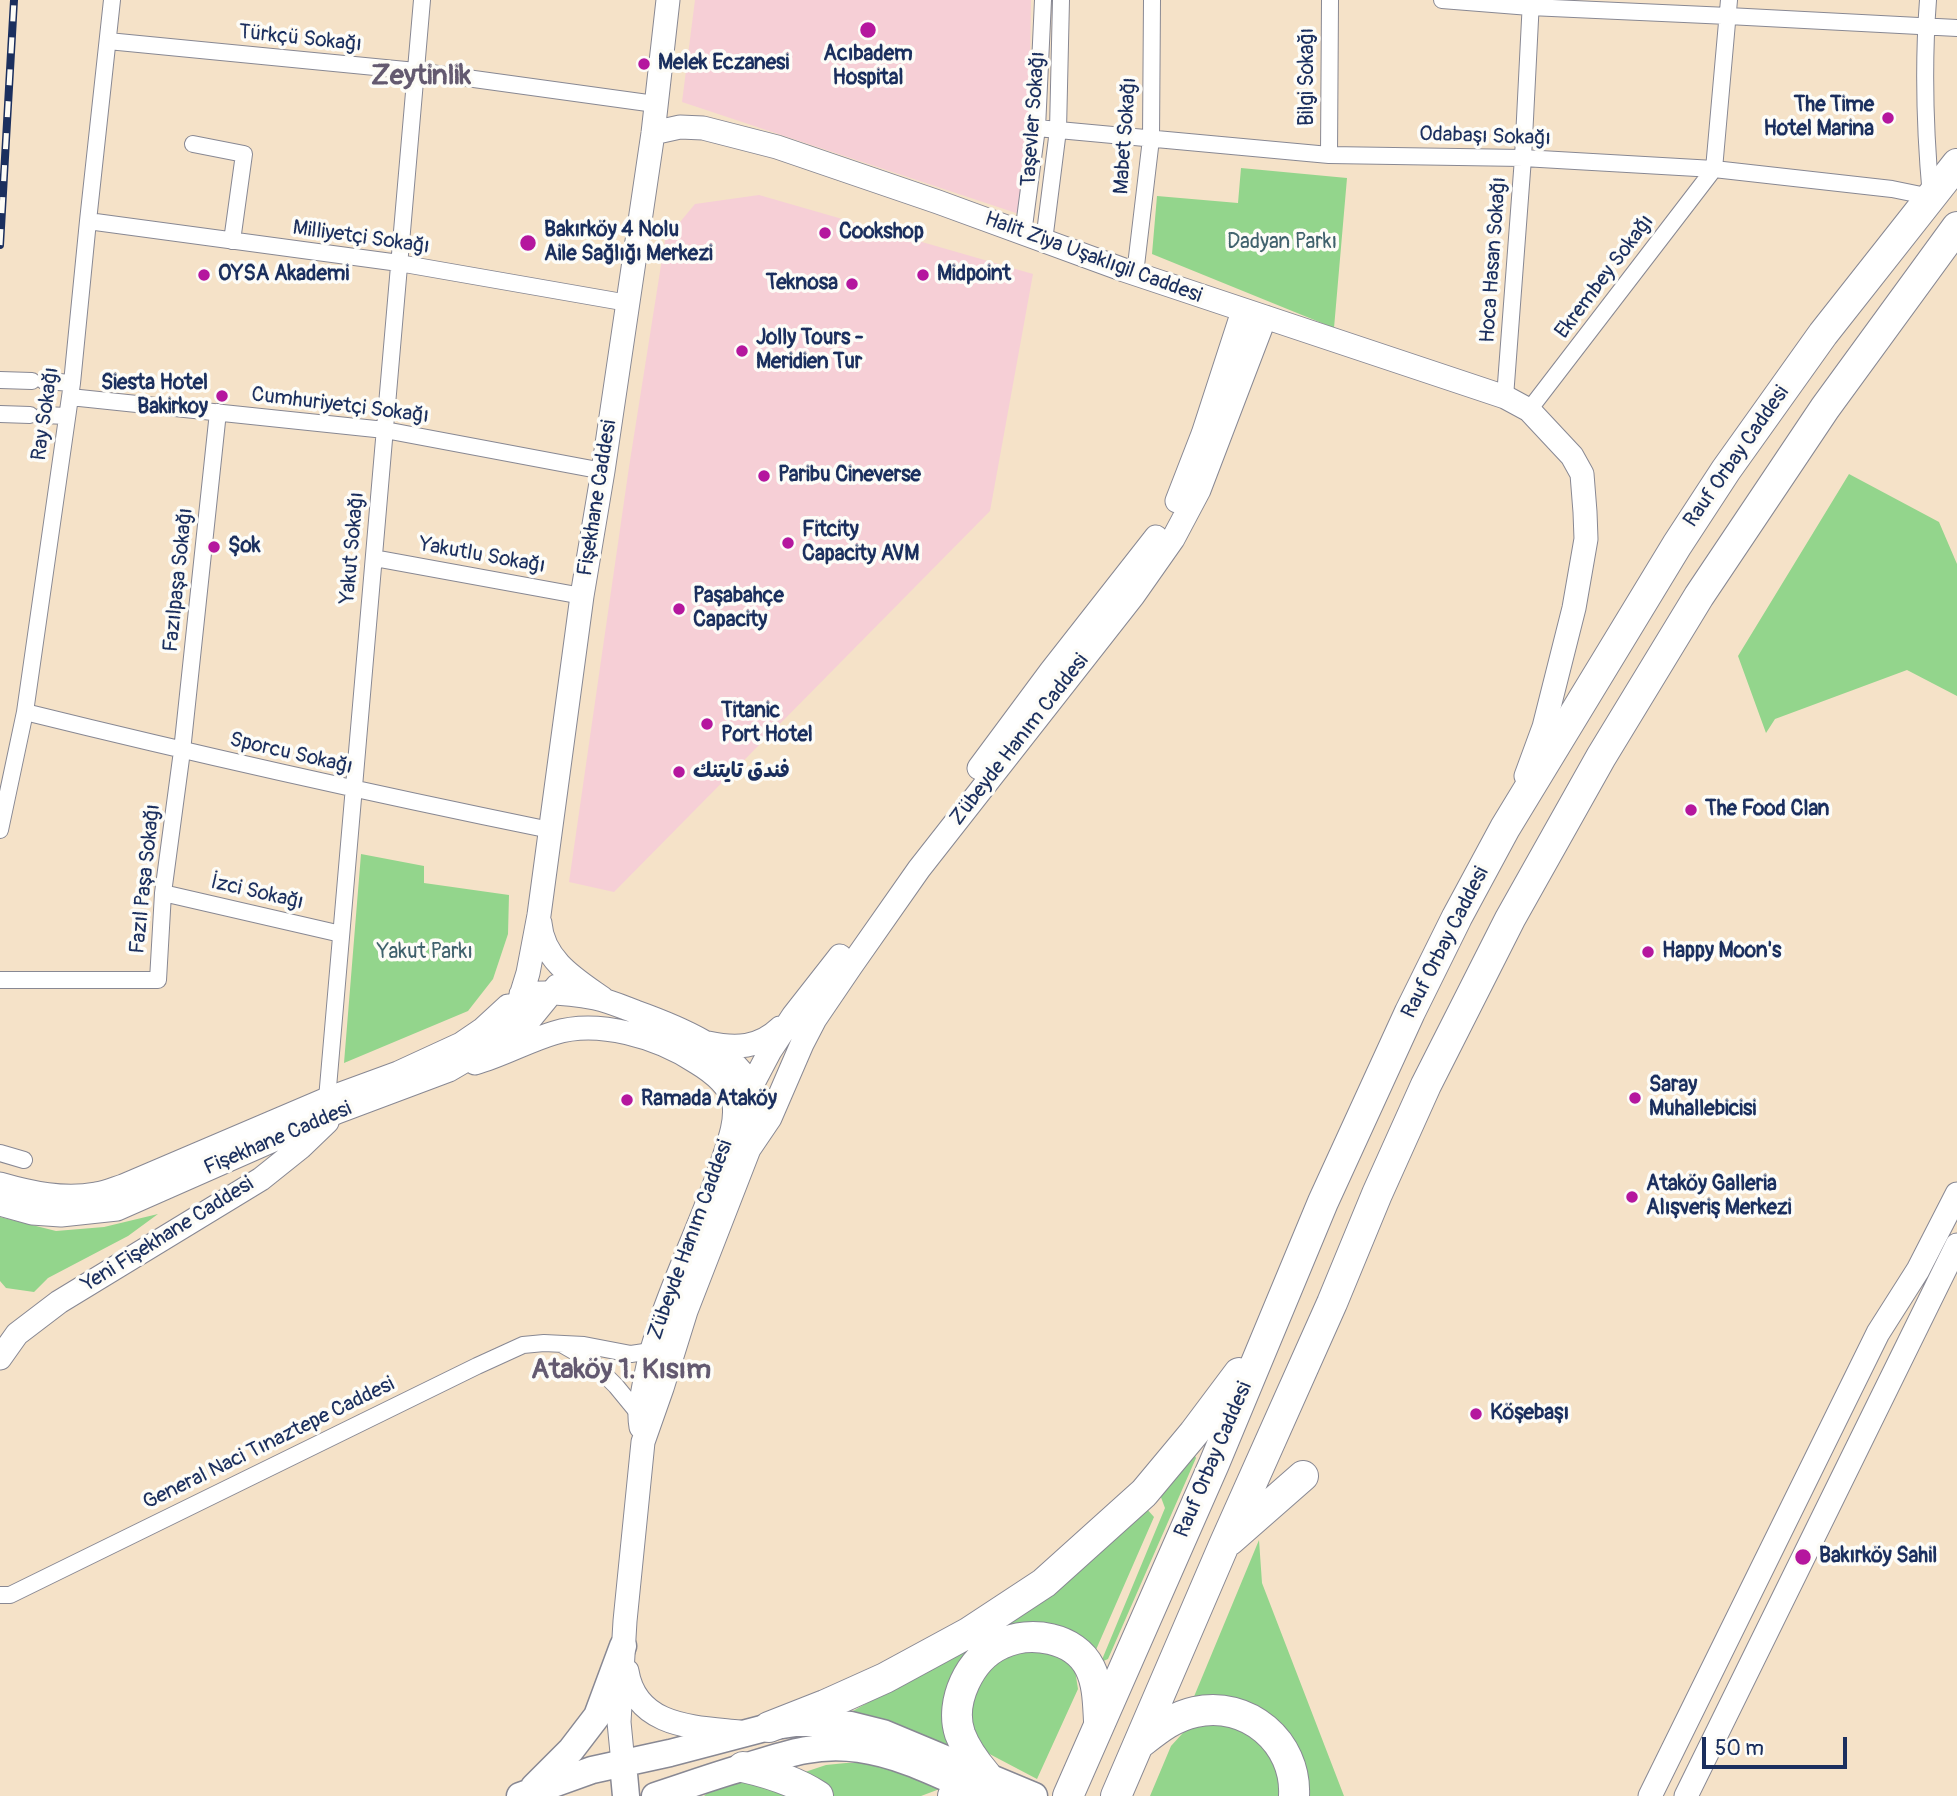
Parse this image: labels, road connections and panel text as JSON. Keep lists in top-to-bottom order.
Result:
{
  "streets": {
    "highway": ["Rauf Orbay Caddesi"],
    "main road": [
      "Halit Ziya Uşaklıgil Caddesi",
      "Fişekhane Caddesi",
      "Zübeyde Hanım Caddesi",
      "Yeni Fişekhane Caddesi"
    ],
    "street": [
      "Türkçü Sokağı",
      "Bilgi Sokağı",
      "Taşevler Sokağı",
      "Mabet Sokağı",
      "Odabaşı Sokağı",
      "Milliyetçi Sokağı",
      "Hoca Hasan Sokağı",
      "Ekrembey Sokağı",
      "Cumhuriyetçi Sokağı",
      "Ray Sokağı",
      "Yakut Sokağı",
      "Yakutlu Sokağı",
      "Fazılpaşa Sokağı",
      "Sporcu Sokağı",
      "Fazıl Paşa Sokağı",
      "İzci Sokağı",
      "General Naci Tınaztepe Caddesi"
    ]
  },
  "crossings": [
    ["Türkçü Sokağı", "Ray Sokağı"],
    ["Türkçü Sokağı", "Fişekhane Caddesi"],
    ["Türkçü Sokağı", "Yakut Sokağı"],
    ["Bilgi Sokağı", "Odabaşı Sokağı"],
    ["Taşevler Sokağı", "Odabaşı Sokağı"],
    ["Taşevler Sokağı", "Halit Ziya Uşaklıgil Caddesi"],
    ["Mabet Sokağı", "Odabaşı Sokağı"],
    ["Mabet Sokağı", "Halit Ziya Uşaklıgil Caddesi"],
    ["Odabaşı Sokağı", "Hoca Hasan Sokağı"],
    ["Odabaşı Sokağı", "Ekrembey Sokağı"],
    ["Odabaşı Sokağı", "Rauf Orbay Caddesi"],
    ["Milliyetçi Sokağı", "Ray Sokağı"],
    ["Milliyetçi Sokağı", "Fişekhane Caddesi"],
    ["Milliyetçi Sokağı", "Yakut Sokağı"],
    ["Halit Ziya Uşaklıgil Caddesi", "Hoca Hasan Sokağı"],
    ["Halit Ziya Uşaklıgil Caddesi", "Ekrembey Sokağı"],
    ["Halit Ziya Uşaklıgil Caddesi", "Rauf Orbay Caddesi"],
    ["Halit Ziya Uşaklıgil Caddesi", "Fişekhane Caddesi"],
    ["Halit Ziya Uşaklıgil Caddesi", "Zübeyde Hanım Caddesi"],
    ["Cumhuriyetçi Sokağı", "Ray Sokağı"],
    ["Cumhuriyetçi Sokağı", "Fişekhane Caddesi"],
    ["Cumhuriyetçi Sokağı", "Yakut Sokağı"],
    ["Cumhuriyetçi Sokağı", "Fazılpaşa Sokağı"],
    ["Ray Sokağı", "Sporcu Sokağı"],
    ["Fişekhane Caddesi", "Yakut Sokağı"],
    ["Fişekhane Caddesi", "Yakutlu Sokağı"],
    ["Fişekhane Caddesi", "Sporcu Sokağı"],
    ["Fişekhane Caddesi", "Yeni Fişekhane Caddesi"],
    ["Yakut Sokağı", "Yakutlu Sokağı"],
    ["Yakut Sokağı", "Sporcu Sokağı"],
    ["Yakut Sokağı", "İzci Sokağı"],
    ["Yakut Sokağı", "Yeni Fişekhane Caddesi"],
    ["Fazılpaşa Sokağı", "Sporcu Sokağı"],
    ["Fazılpaşa Sokağı", "Fazıl Paşa Sokağı"],
    ["Zübeyde Hanım Caddesi", "General Naci Tınaztepe Caddesi"],
    ["Sporcu Sokağı", "Fazıl Paşa Sokağı"],
    ["Fazıl Paşa Sokağı", "İzci Sokağı"]
  ],
  "districts": ["Zeytinlik", "Ataköy 1. Kısım"],
  "parks": ["Dadyan Parkı", "Yakut Parkı"],
  "places": [
    "Acıbadem Hospital",
    "Melek Eczanesi",
    "The Time Hotel Marina",
    "Cookshop",
    "Bakırköy 4 Nolu Aile Sağlığı Merkezi",
    "OYSA Akademi",
    "Midpoint",
    "Teknosa",
    "Jolly Tours - Meridien Tur",
    "Siesta Hotel Bakirkoy",
    "Paribu Cineverse",
    "Fitcity Capacity AVM",
    "Şok",
    "Paşabahçe Capacity",
    "Titanic Port Hotel",
    "فندق تايتنك",
    "The Food Clan",
    "Happy Moon's",
    "Saray Muhallebicisi",
    "Ramada Ataköy",
    "Ataköy Galleria Alışveriş Merkezi",
    "Köşebaşı",
    "Bakırköy Sahil"
  ],
  "scale_bar": "50 m"
}
